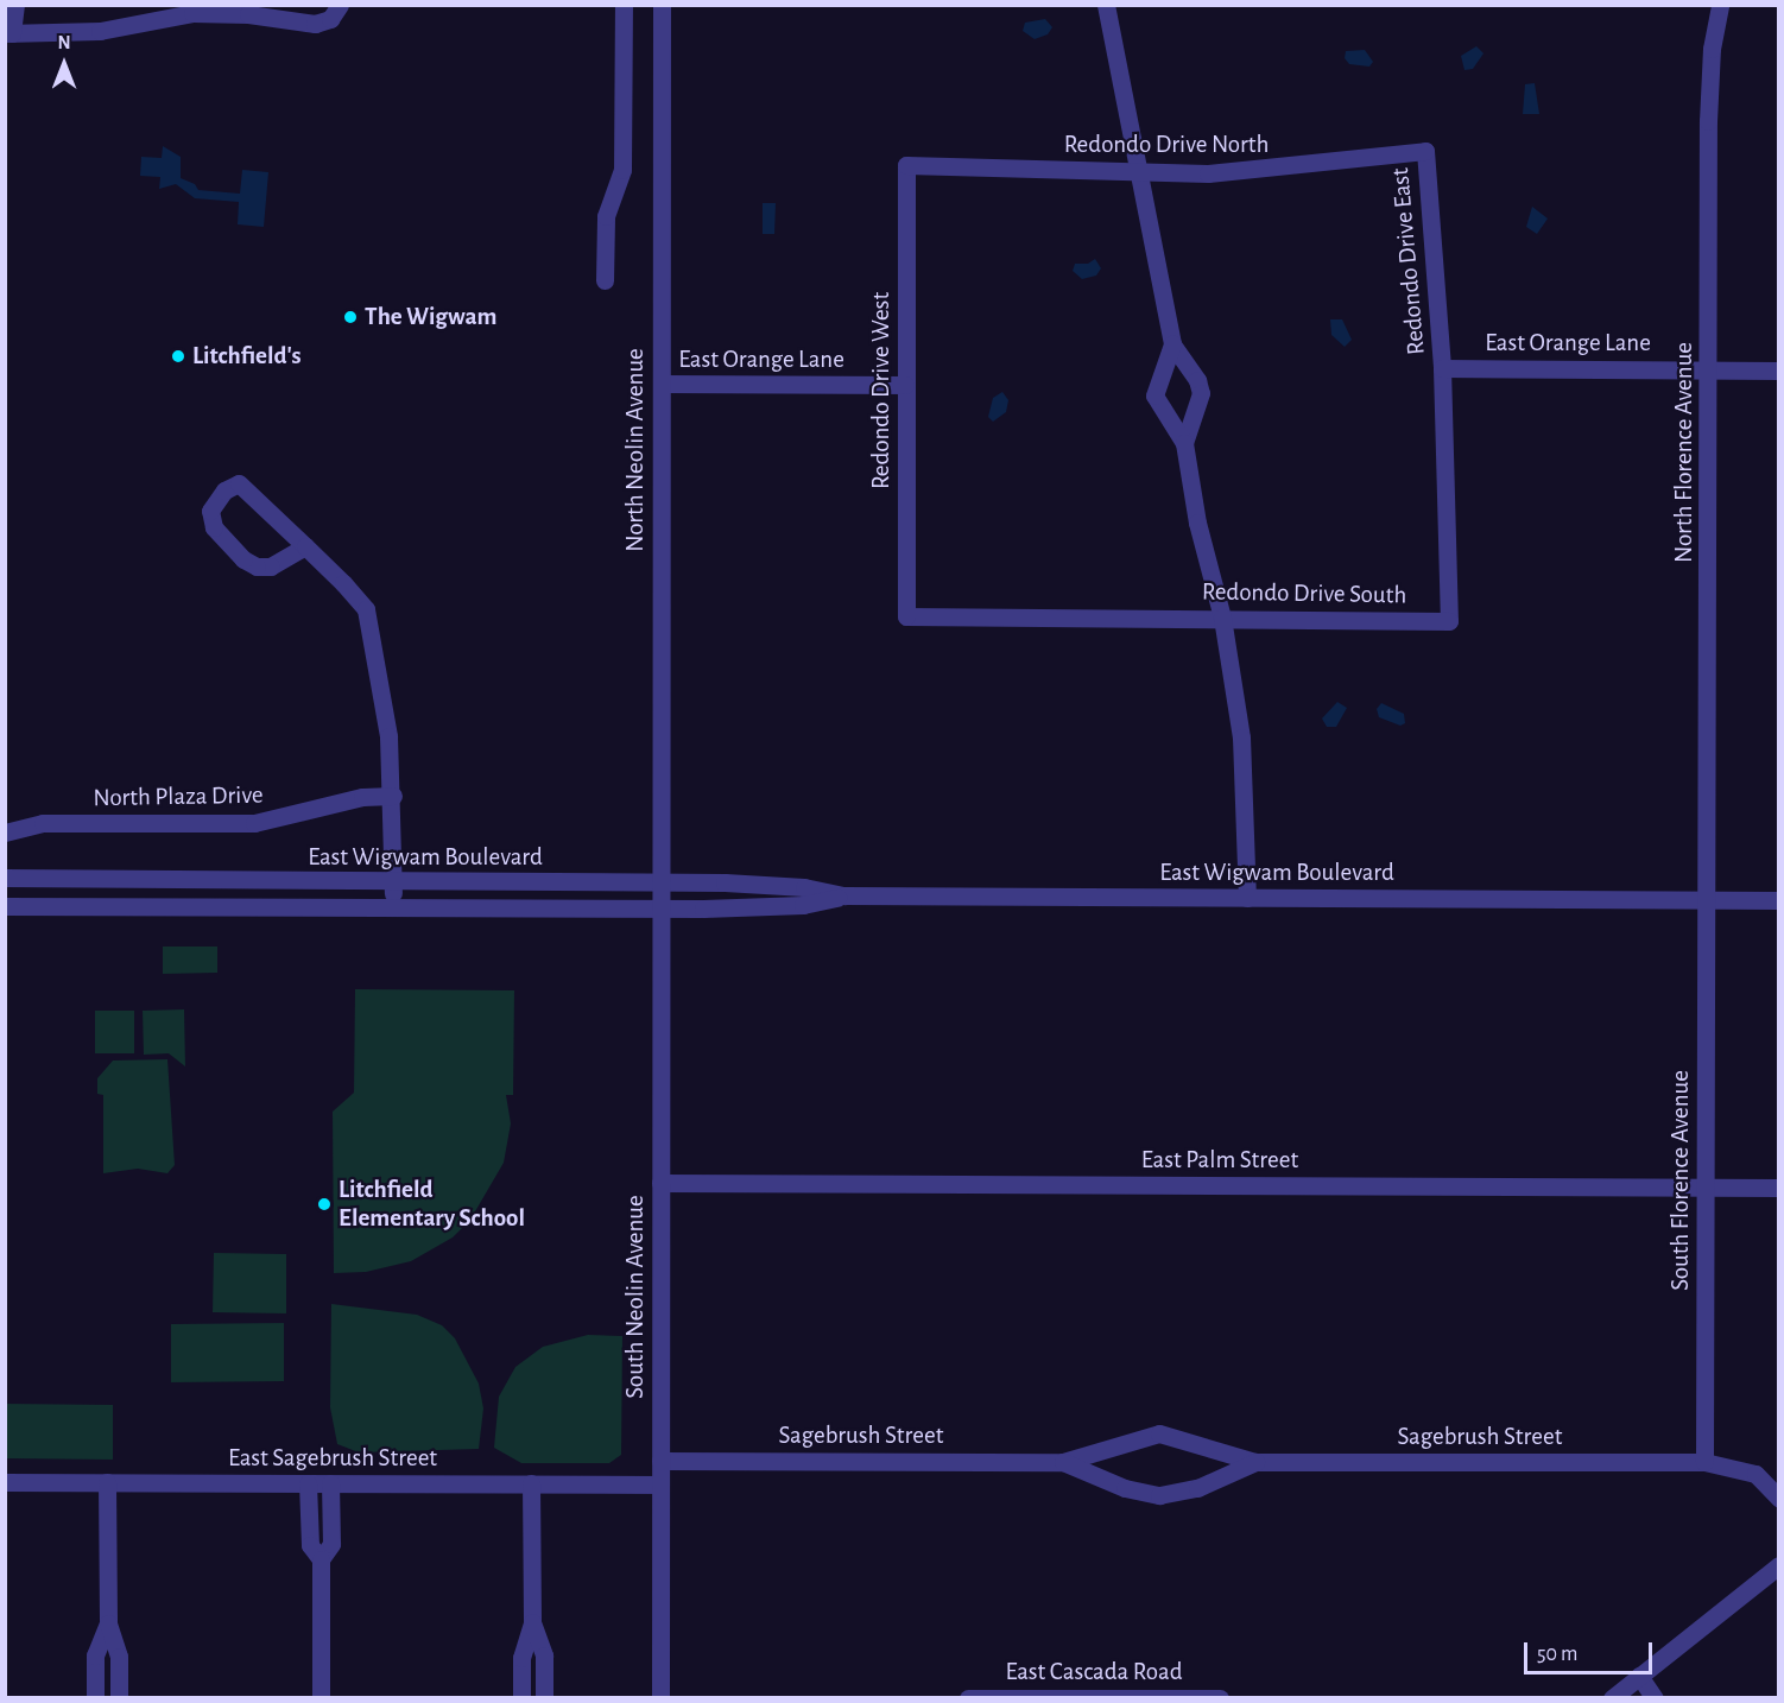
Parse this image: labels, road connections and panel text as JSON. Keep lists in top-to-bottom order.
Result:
{
  "streets": {
    "street": [
      "Redondo Drive North",
      "Redondo Drive East",
      "East Orange Lane",
      "Redondo Drive West",
      "North Neolin Avenue",
      "North Florence Avenue",
      "Redondo Drive South",
      "North Plaza Drive",
      "East Wigwam Boulevard",
      "East Palm Street",
      "South Florence Avenue",
      "South Neolin Avenue",
      "Sagebrush Street",
      "East Sagebrush Street",
      "East Cascada Road"
    ]
  },
  "crossings": [
    ["Redondo Drive North", "Redondo Drive East"],
    ["Redondo Drive North", "Redondo Drive West"],
    ["Redondo Drive East", "East Orange Lane"],
    ["Redondo Drive East", "Redondo Drive South"],
    ["East Orange Lane", "Redondo Drive West"],
    ["East Orange Lane", "North Neolin Avenue"],
    ["East Orange Lane", "North Florence Avenue"],
    ["East Orange Lane", "Redondo Drive South"],
    ["Redondo Drive West", "Redondo Drive South"],
    ["North Neolin Avenue", "East Wigwam Boulevard"],
    ["North Neolin Avenue", "South Neolin Avenue"],
    ["North Florence Avenue", "East Wigwam Boulevard"],
    ["North Florence Avenue", "South Florence Avenue"],
    ["East Wigwam Boulevard", "South Florence Avenue"],
    ["East Wigwam Boulevard", "South Neolin Avenue"],
    ["East Palm Street", "South Florence Avenue"],
    ["East Palm Street", "South Neolin Avenue"],
    ["South Florence Avenue", "Sagebrush Street"],
    ["South Neolin Avenue", "Sagebrush Street"],
    ["South Neolin Avenue", "East Sagebrush Street"]
  ],
  "places": ["The Wigwam", "Litchfield's", "Litchfield Elementary School"],
  "scale_bar": "50 m",
  "north": "top"
}
